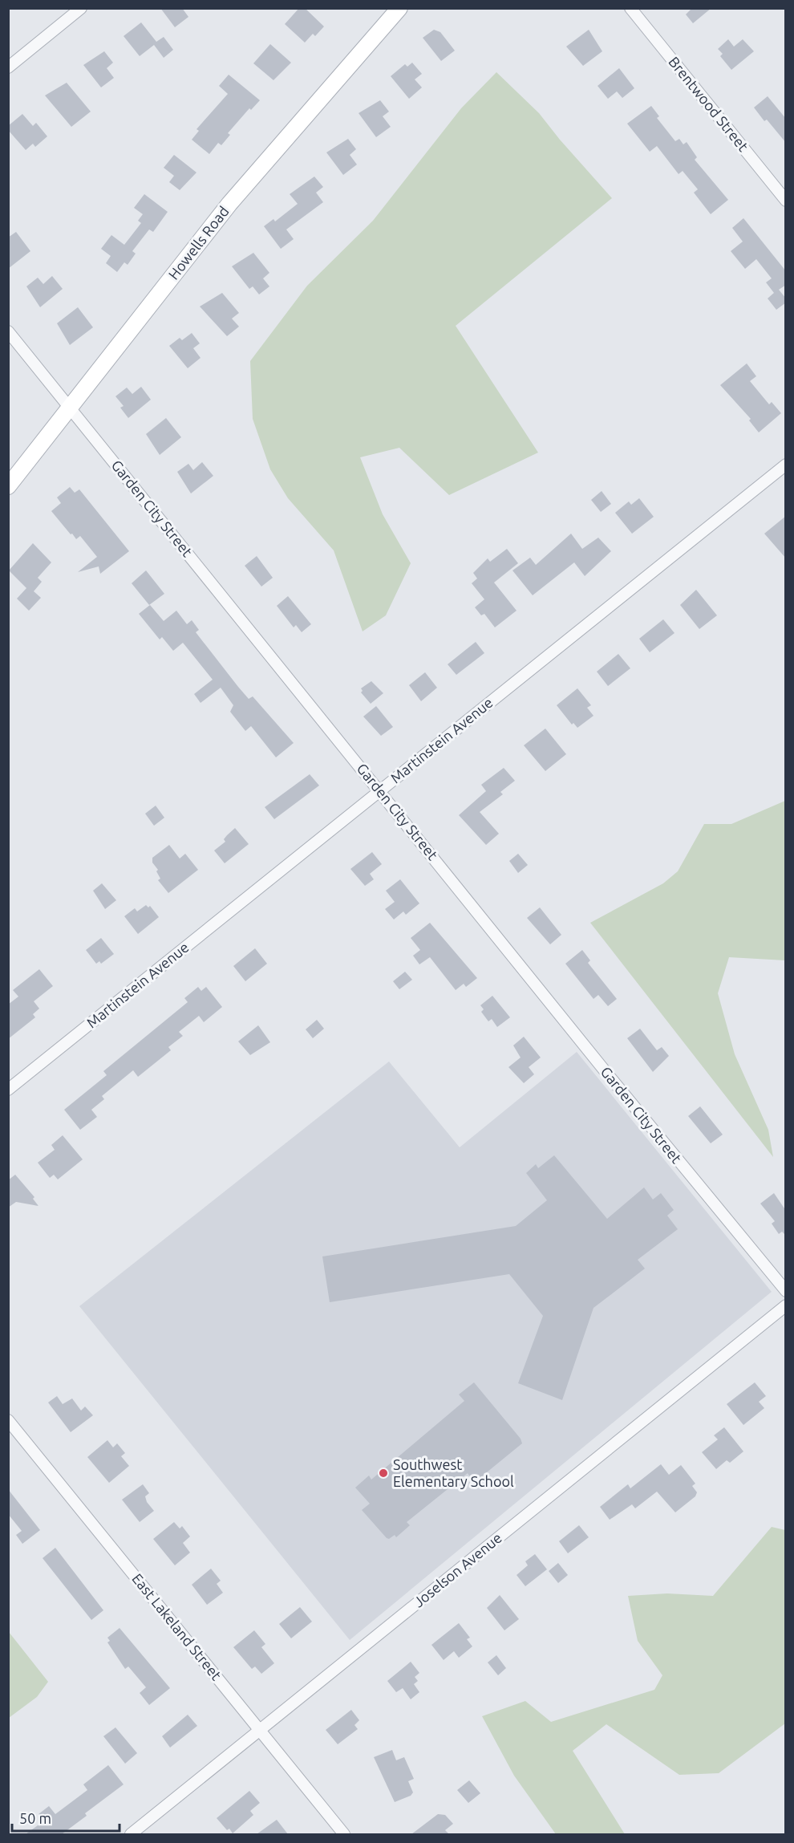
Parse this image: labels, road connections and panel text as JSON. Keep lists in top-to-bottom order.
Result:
{
  "streets": {
    "street": [
      "Brentwood Street",
      "Howells Road",
      "Garden City Street",
      "Martinstein Avenue",
      "Joselson Avenue",
      "East Lakeland Street"
    ]
  },
  "crossings": [
    ["Howells Road", "Garden City Street"],
    ["Garden City Street", "Martinstein Avenue"],
    ["Joselson Avenue", "East Lakeland Street"]
  ],
  "places": ["Southwest Elementary School"],
  "scale_bar": "50 m"
}
